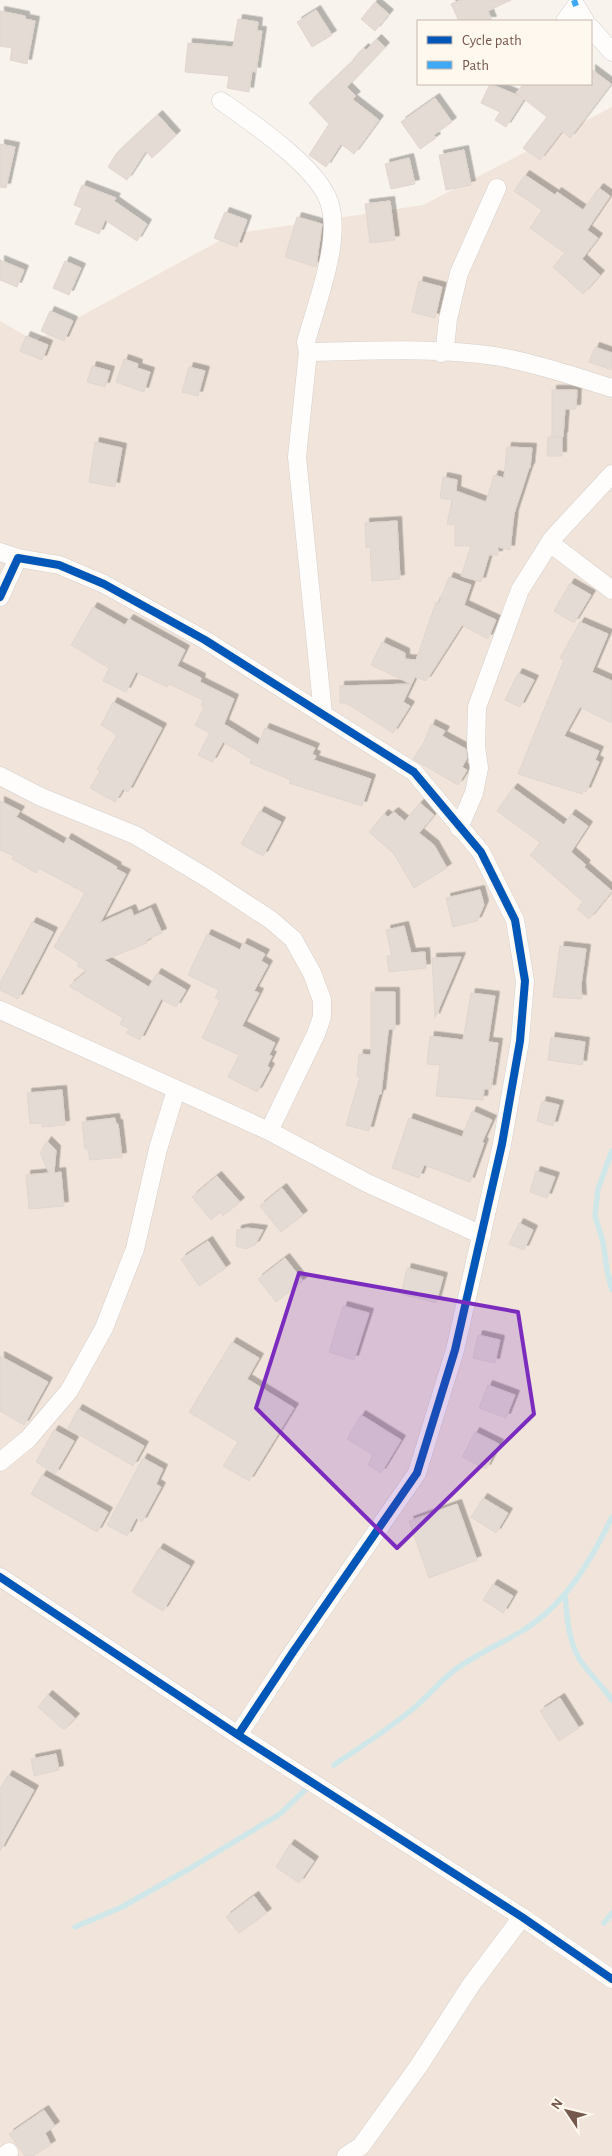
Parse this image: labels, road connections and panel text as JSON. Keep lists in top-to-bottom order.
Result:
{
  "legend": ["Cycle path", "Path"],
  "north": "top left"
}
